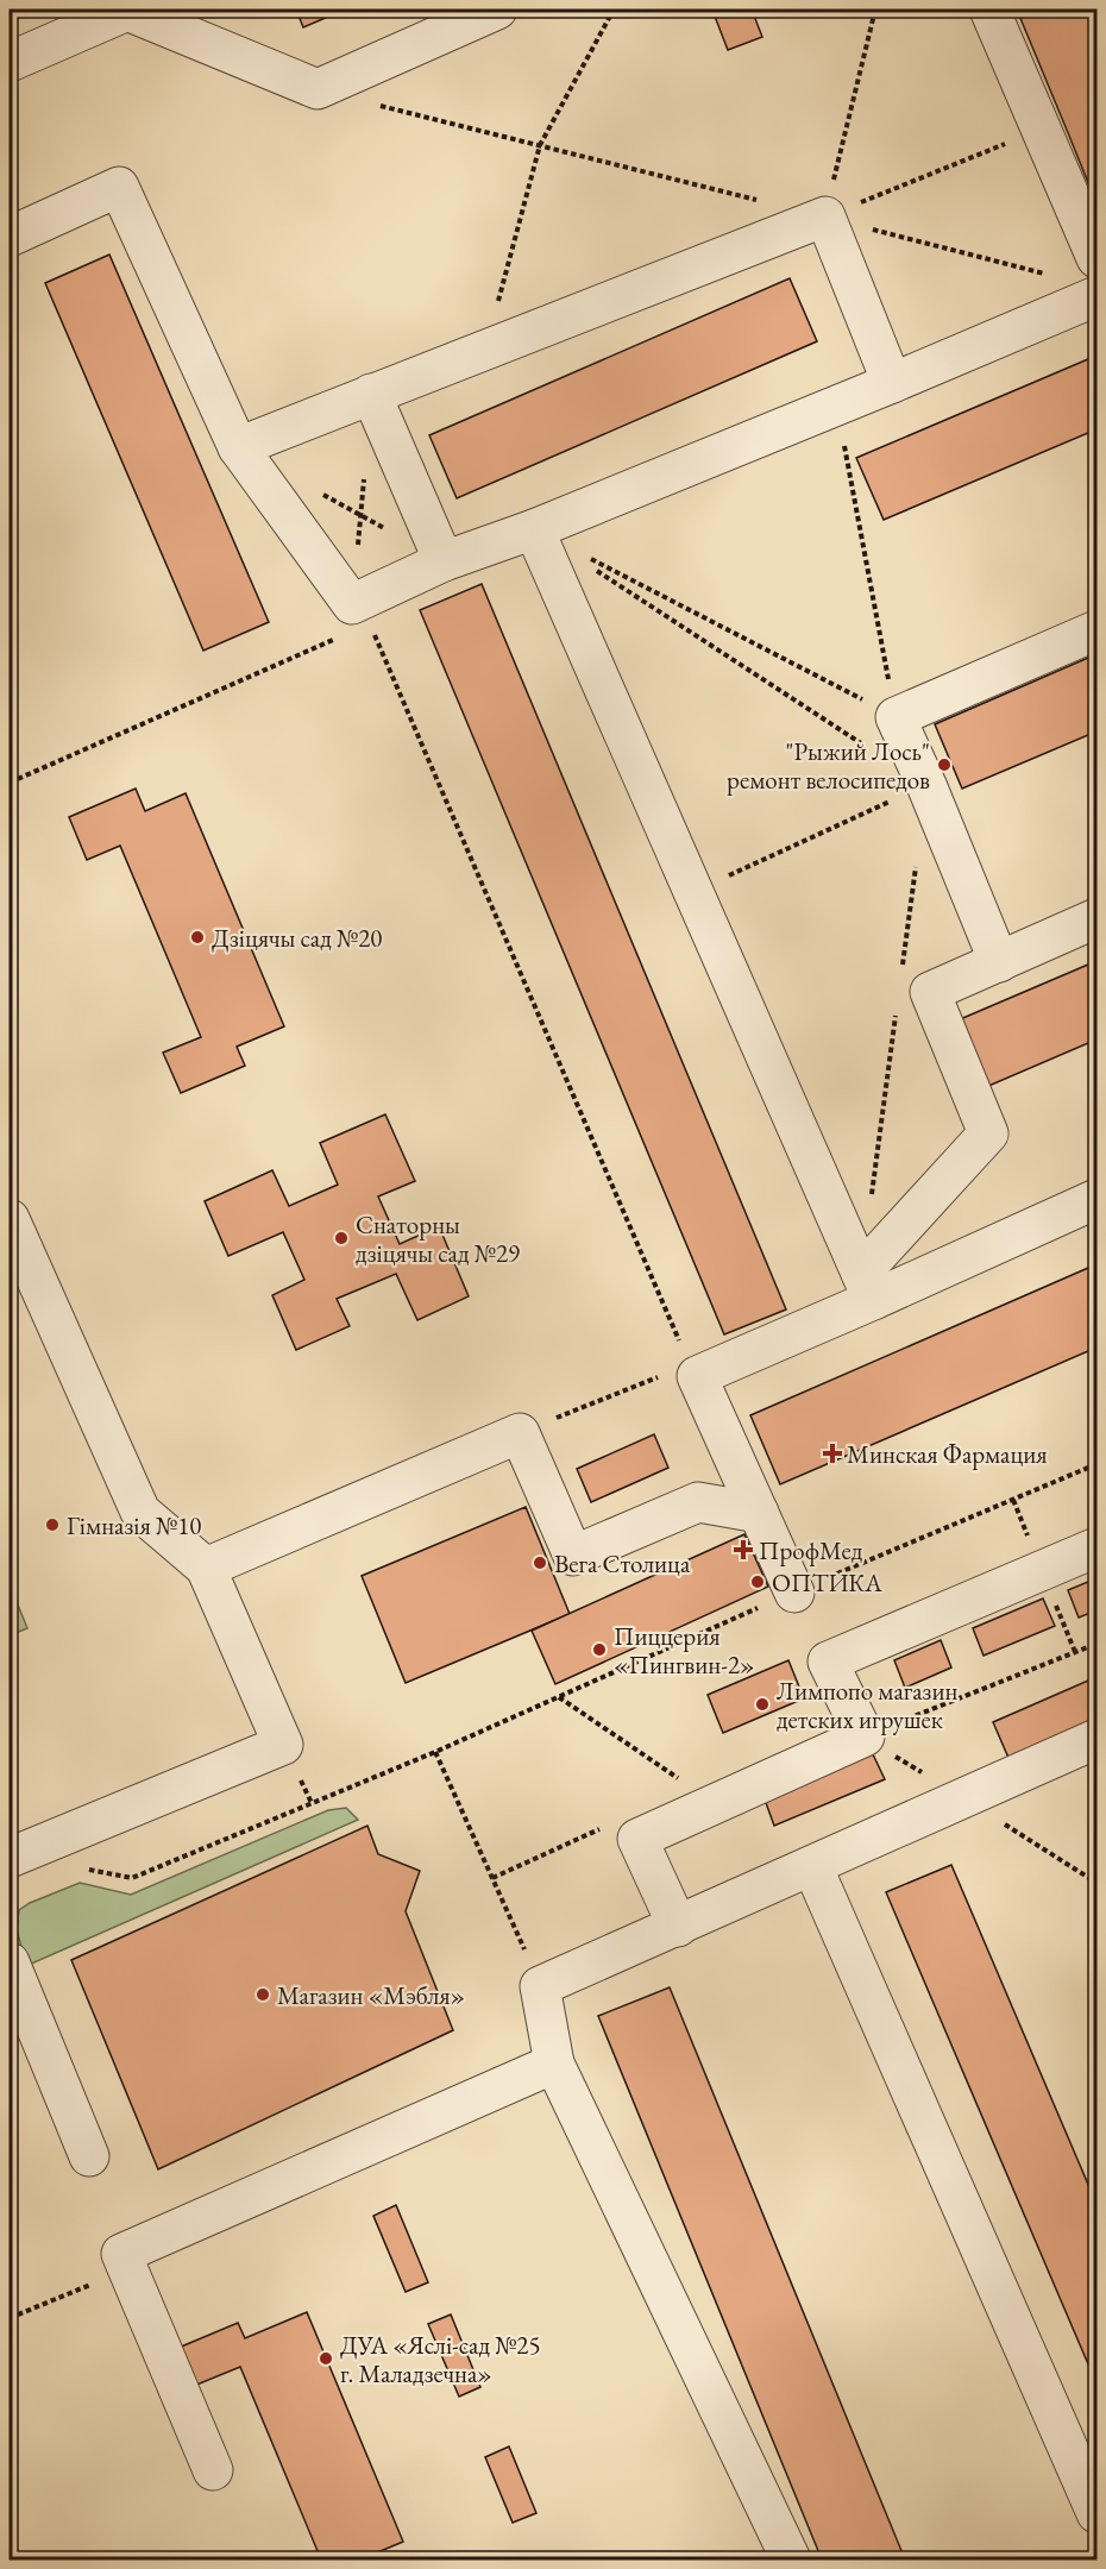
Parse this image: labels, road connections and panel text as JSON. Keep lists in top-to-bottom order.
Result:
{
  "places": {
    "other": [
      "\"Рыжий Лось\" ремонт велосипедов",
      "Дзіцячы сад №20",
      "Снаторны дзіцячы сад №29",
      "Гімназія №10",
      "Вега Столица",
      "ОПТИКА",
      "Пиццерия «Пингвин-2»",
      "Лимпопо магазин детских игрушек",
      "Магазин «Мэбля»",
      "ДУА «Яслі-сад №25 г. Маладзечна»"
    ],
    "health": ["Минская Фармация", "ПрофМед"]
  }
}
